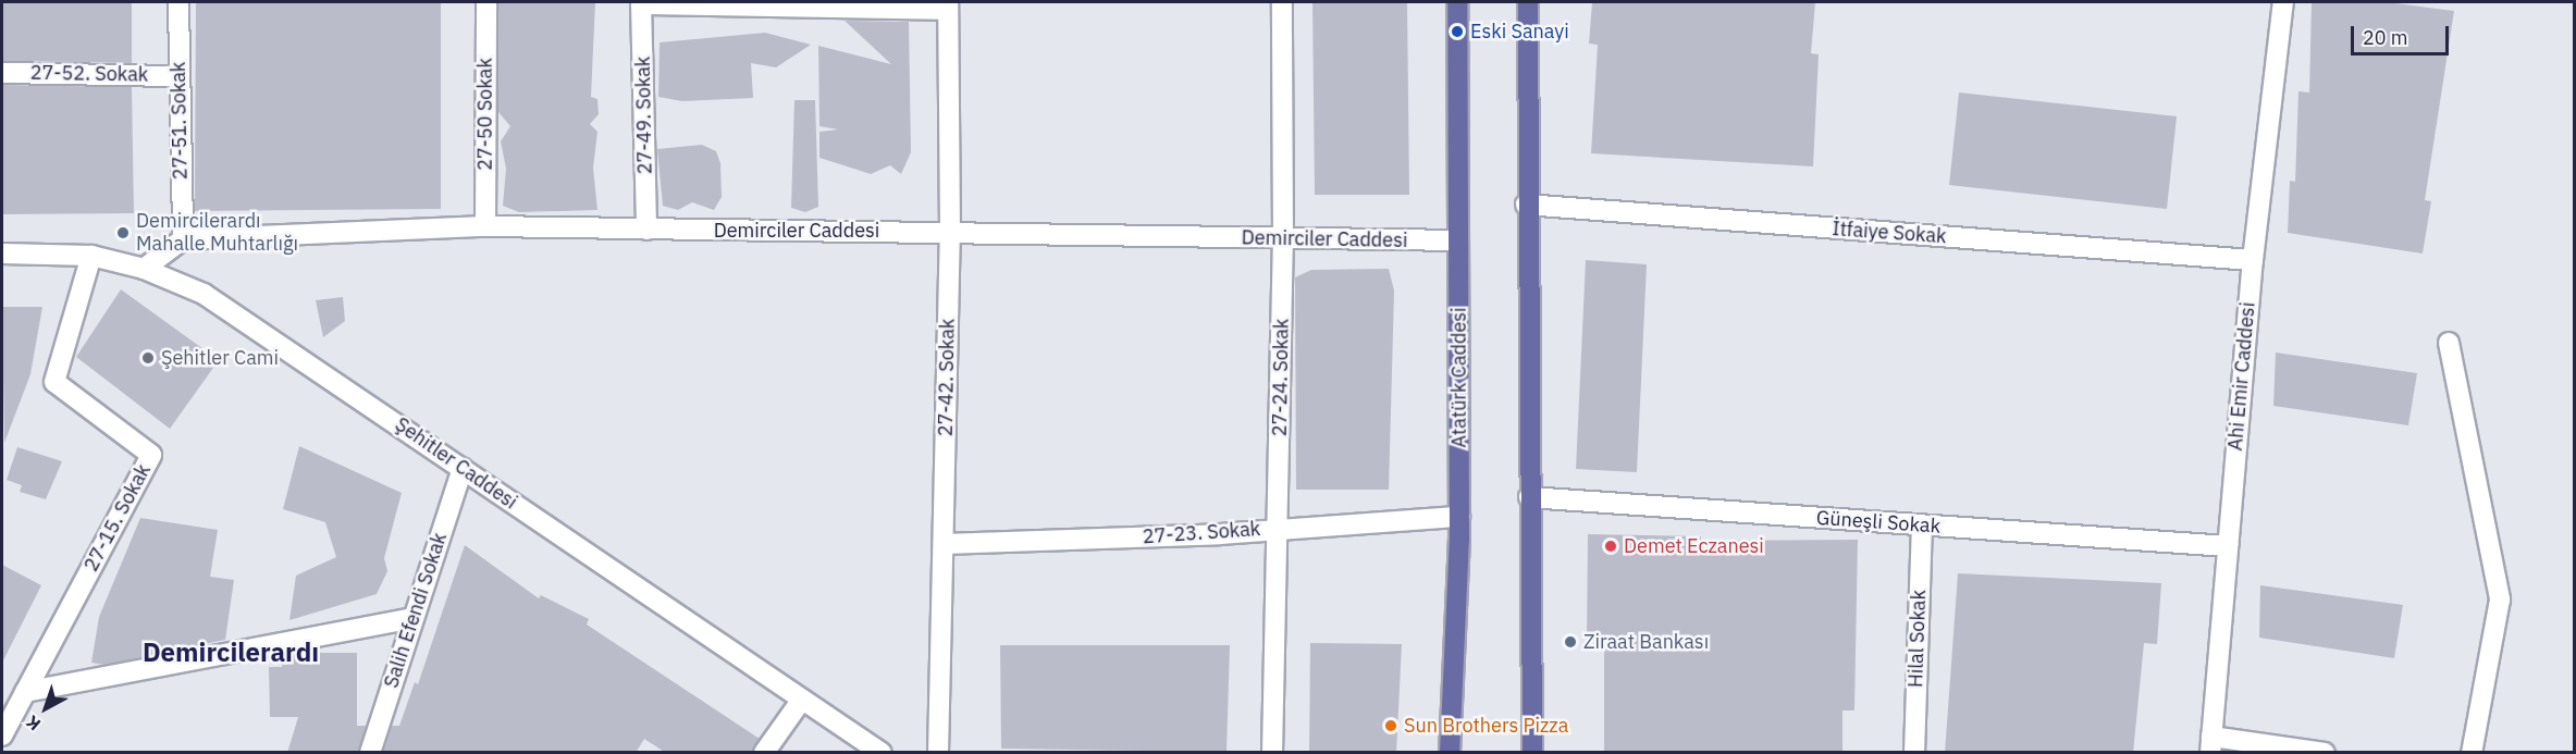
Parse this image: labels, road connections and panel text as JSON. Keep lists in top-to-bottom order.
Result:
{
  "streets": {
    "main road": ["Atatürk Caddesi"],
    "street": [
      "27-52. Sokak",
      "27-50 Sokak",
      "27-49. Sokak",
      "27-51. Sokak",
      "Demirciler Caddesi",
      "İtfaiye Sokak",
      "Ahi Emir Caddesi",
      "27-42. Sokak",
      "27-24. Sokak",
      "Şehitler Caddesi",
      "27-15. Sokak",
      "Güneşli Sokak",
      "27-23. Sokak",
      "Salih Efendi Sokak",
      "Hilal Sokak"
    ]
  },
  "crossings": [
    ["27-52. Sokak", "27-51. Sokak"],
    ["27-50 Sokak", "Demirciler Caddesi"],
    ["27-49. Sokak", "Demirciler Caddesi"],
    ["27-51. Sokak", "Demirciler Caddesi"],
    ["Demirciler Caddesi", "27-42. Sokak"],
    ["Demirciler Caddesi", "27-24. Sokak"],
    ["Demirciler Caddesi", "Atatürk Caddesi"],
    ["İtfaiye Sokak", "Ahi Emir Caddesi"],
    ["Ahi Emir Caddesi", "Güneşli Sokak"],
    ["27-42. Sokak", "27-23. Sokak"],
    ["27-24. Sokak", "27-23. Sokak"],
    ["Atatürk Caddesi", "27-23. Sokak"],
    ["Şehitler Caddesi", "27-15. Sokak"],
    ["Şehitler Caddesi", "Salih Efendi Sokak"],
    ["Güneşli Sokak", "Hilal Sokak"]
  ],
  "districts": ["Demircilerardı"],
  "places": [
    "Eski Sanayi",
    "Demircilerardı Mahalle Muhtarlığı",
    "Şehitler Cami",
    "Demet Eczanesi",
    "Ziraat Bankası",
    "Sun Brothers Pizza"
  ],
  "scale_bar": "20 m",
  "north": "bottom left"
}
